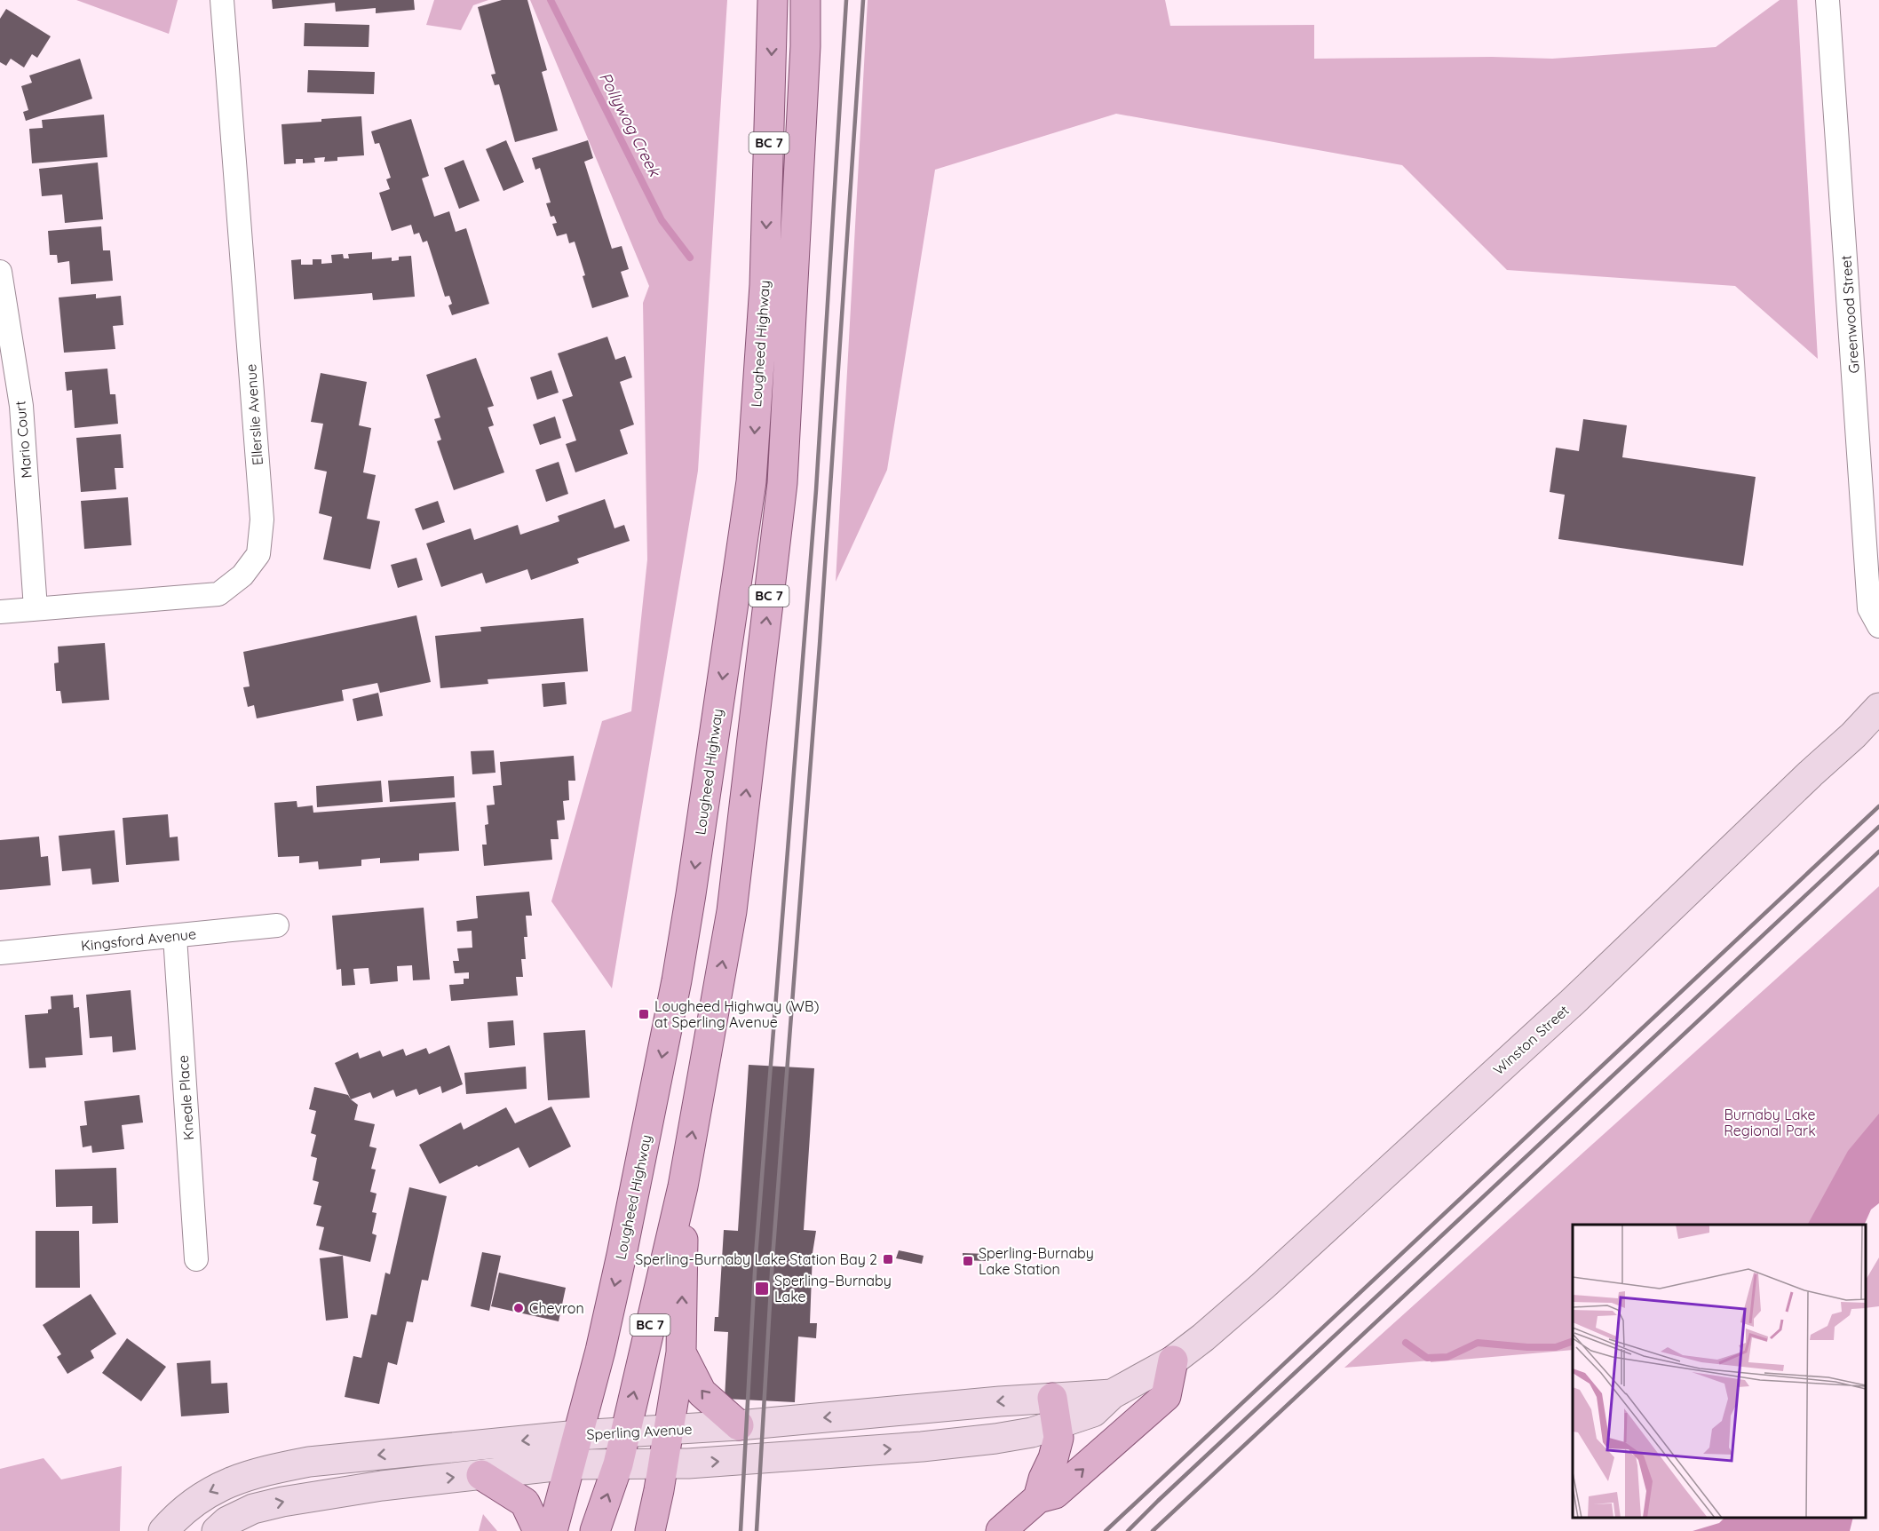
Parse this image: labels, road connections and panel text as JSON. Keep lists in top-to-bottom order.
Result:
{
  "streets": {
    "main road": ["BC 7", "Lougheed Highway"],
    "street": [
      "Greenwood Street",
      "Ellerslie Avenue",
      "Mario Court",
      "Kingsford Avenue",
      "Winston Street",
      "Kneale Place",
      "Sperling Avenue"
    ]
  },
  "crossings": [
    ["Lougheed Highway", "Sperling Avenue"],
    ["Ellerslie Avenue", "Mario Court"],
    ["Kingsford Avenue", "Kneale Place"],
    ["Winston Street", "Sperling Avenue"]
  ],
  "water": ["Pollywog Creek"],
  "parks": ["Burnaby Lake Regional Park"],
  "places": {
    "transit": [
      "Lougheed Highway (WB) at Sperling Avenue",
      "Sperling-Burnaby Lake Station Bay 2",
      "Sperling-Burnaby Lake Station",
      "Sperling–Burnaby Lake"
    ],
    "other": ["Chevron"]
  }
}
